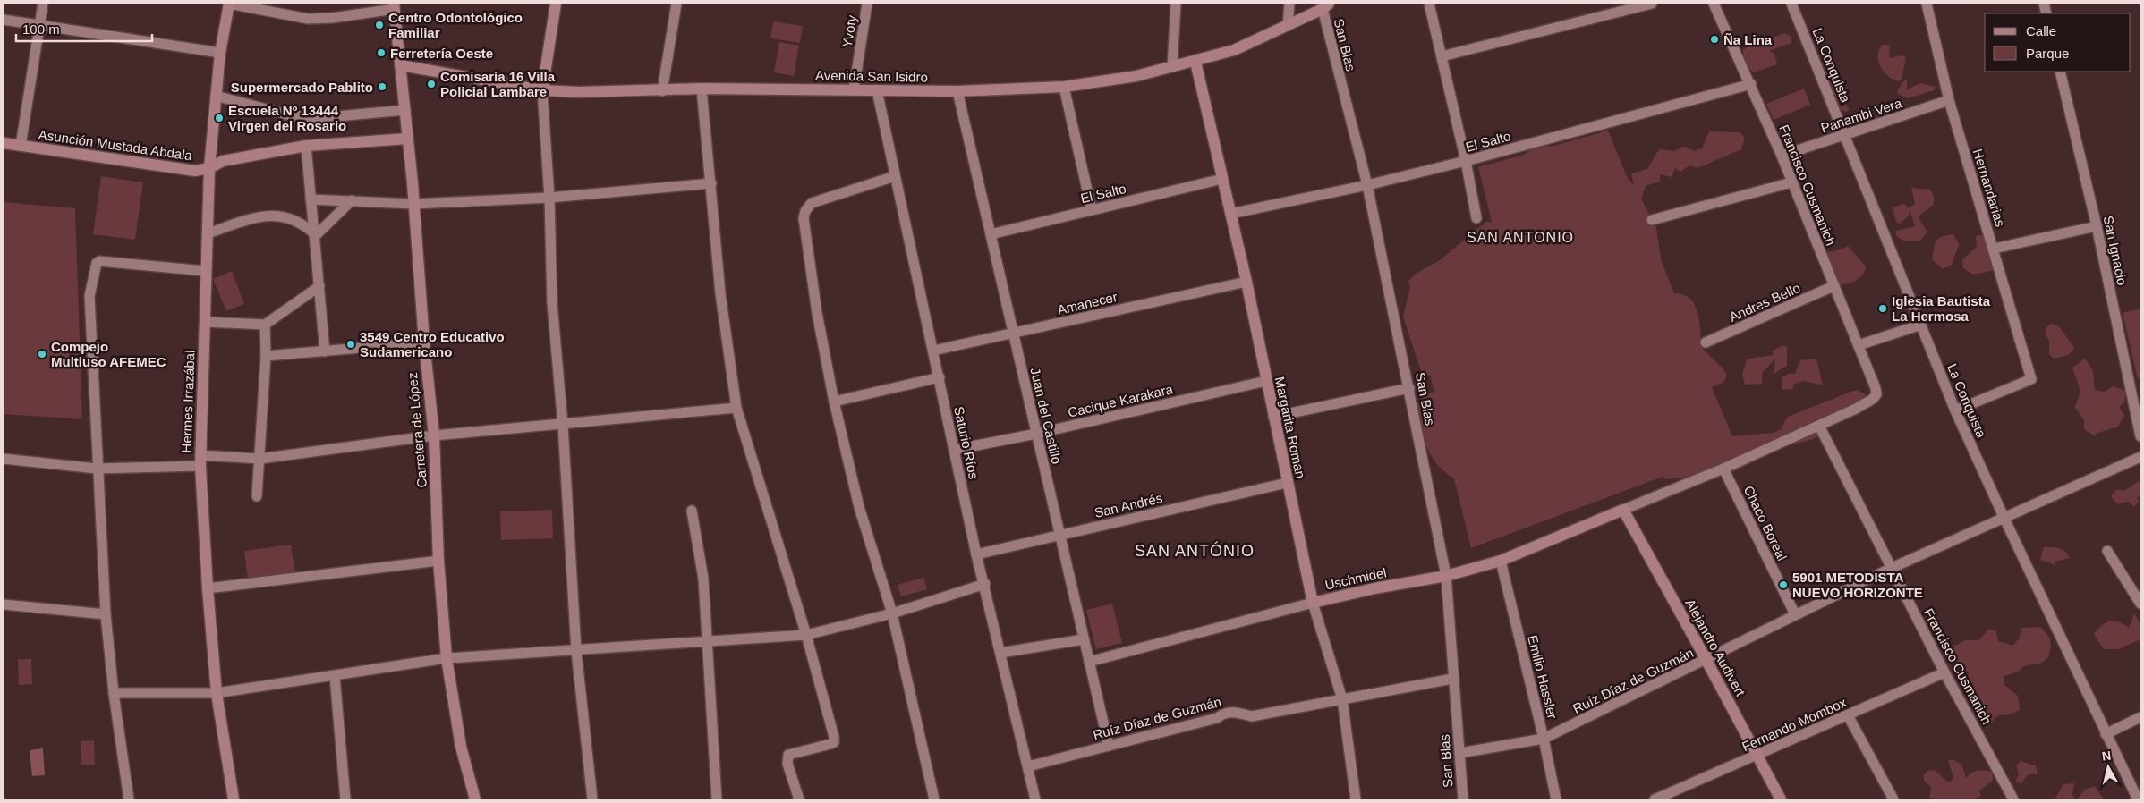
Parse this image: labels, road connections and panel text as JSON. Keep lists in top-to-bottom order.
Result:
{
  "streets": {
    "street": [
      "Yvoty",
      "San Blas",
      "La Conquista",
      "Avenida San Isidro",
      "Panambi Vera",
      "El Salto",
      "Asunción Mustada Abdala",
      "Francisco Cusmanich",
      "Hernandarias",
      "San Ignacio",
      "Andres Bello",
      "Amanecer",
      "Cacique Karakara",
      "Hermes Irrazábal",
      "Juan del Castillo",
      "Margarita Roman",
      "Carretera de López",
      "Saturio Ríos",
      "San Andrés",
      "Chaco Boreal",
      "Uschmidel",
      "Alejandro Audivert",
      "Emilio Hassler",
      "Ruíz Díaz de Guzmán",
      "Fernando Mombox"
    ]
  },
  "crossings": [
    ["Yvoty", "Avenida San Isidro"],
    ["San Blas", "Avenida San Isidro"],
    ["San Blas", "El Salto"],
    ["San Blas", "Uschmidel"],
    ["San Blas", "Ruíz Díaz de Guzmán"],
    ["La Conquista", "Panambi Vera"],
    ["La Conquista", "Hernandarias"],
    ["La Conquista", "Ruíz Díaz de Guzmán"],
    ["Avenida San Isidro", "Juan del Castillo"],
    ["Avenida San Isidro", "Margarita Roman"],
    ["Avenida San Isidro", "Carretera de López"],
    ["Avenida San Isidro", "Saturio Ríos"],
    ["Panambi Vera", "Francisco Cusmanich"],
    ["Panambi Vera", "Hernandarias"],
    ["El Salto", "Francisco Cusmanich"],
    ["El Salto", "Juan del Castillo"],
    ["El Salto", "Margarita Roman"],
    ["Asunción Mustada Abdala", "Hermes Irrazábal"],
    ["Asunción Mustada Abdala", "Carretera de López"],
    ["Francisco Cusmanich", "Andres Bello"],
    ["Francisco Cusmanich", "Ruíz Díaz de Guzmán"],
    ["Francisco Cusmanich", "Fernando Mombox"],
    ["Amanecer", "Juan del Castillo"],
    ["Amanecer", "Margarita Roman"],
    ["Amanecer", "Saturio Ríos"],
    ["Cacique Karakara", "Juan del Castillo"],
    ["Cacique Karakara", "Margarita Roman"],
    ["Cacique Karakara", "Saturio Ríos"],
    ["Juan del Castillo", "San Andrés"],
    ["Juan del Castillo", "Uschmidel"],
    ["Juan del Castillo", "Ruíz Díaz de Guzmán"],
    ["Margarita Roman", "San Andrés"],
    ["Margarita Roman", "Uschmidel"],
    ["Margarita Roman", "Ruíz Díaz de Guzmán"],
    ["Saturio Ríos", "San Andrés"],
    ["Saturio Ríos", "Ruíz Díaz de Guzmán"],
    ["Chaco Boreal", "Ruíz Díaz de Guzmán"],
    ["Uschmidel", "Alejandro Audivert"],
    ["Uschmidel", "Emilio Hassler"],
    ["Alejandro Audivert", "Ruíz Díaz de Guzmán"],
    ["Alejandro Audivert", "Fernando Mombox"],
    ["Emilio Hassler", "Ruíz Díaz de Guzmán"]
  ],
  "districts": ["SAN ANTONIO", "SAN ANTÓNIO"],
  "places": [
    "Centro Odontológico Familiar",
    "Ña Lina",
    "Ferretería Oeste",
    "Comisaría 16 Villa Policial Lambare",
    "Supermercado Pablito",
    "Escuela Nº 13444 Virgen del Rosario",
    "Iglesia Bautista La Hermosa",
    "3549 Centro Educativo Sudamericano",
    "Compejo Multiuso AFEMEC",
    "5901 METODISTA NUEVO HORIZONTE"
  ],
  "legend": ["Calle", "Parque"],
  "scale_bar": "100 m",
  "north": "top"
}
